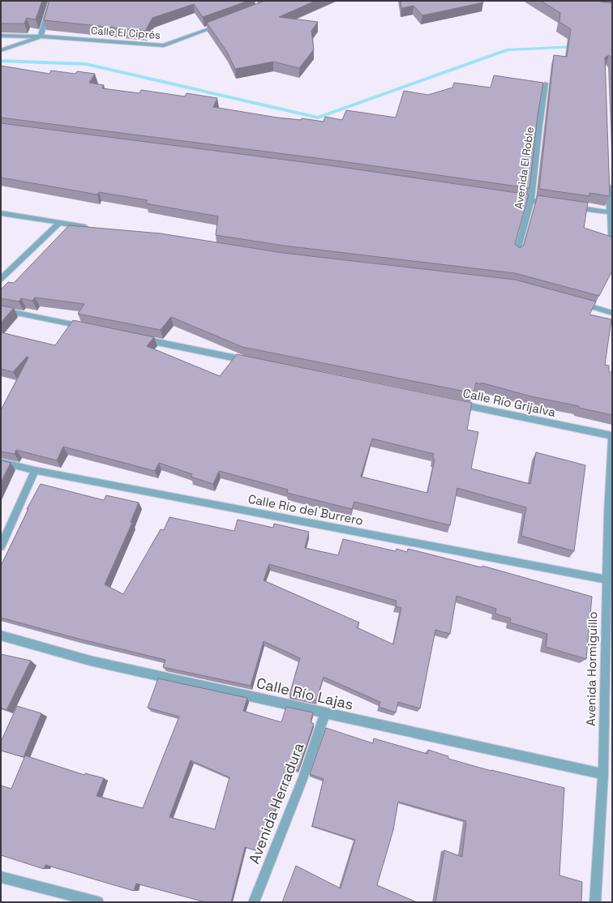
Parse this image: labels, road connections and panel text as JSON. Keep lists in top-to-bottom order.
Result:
{
  "streets": {
    "street": [
      "Calle El Ciprés",
      "Avenida El Roble",
      "Calle Río Grijalva",
      "Calle Río del Burrero",
      "Avenida Hormiguillo",
      "Calle Río Lajas",
      "Avenida Herradura"
    ]
  },
  "crossings": [
    ["Calle Río Grijalva", "Avenida Hormiguillo"],
    ["Calle Río del Burrero", "Avenida Hormiguillo"],
    ["Avenida Hormiguillo", "Calle Río Lajas"],
    ["Calle Río Lajas", "Avenida Herradura"]
  ]
}
